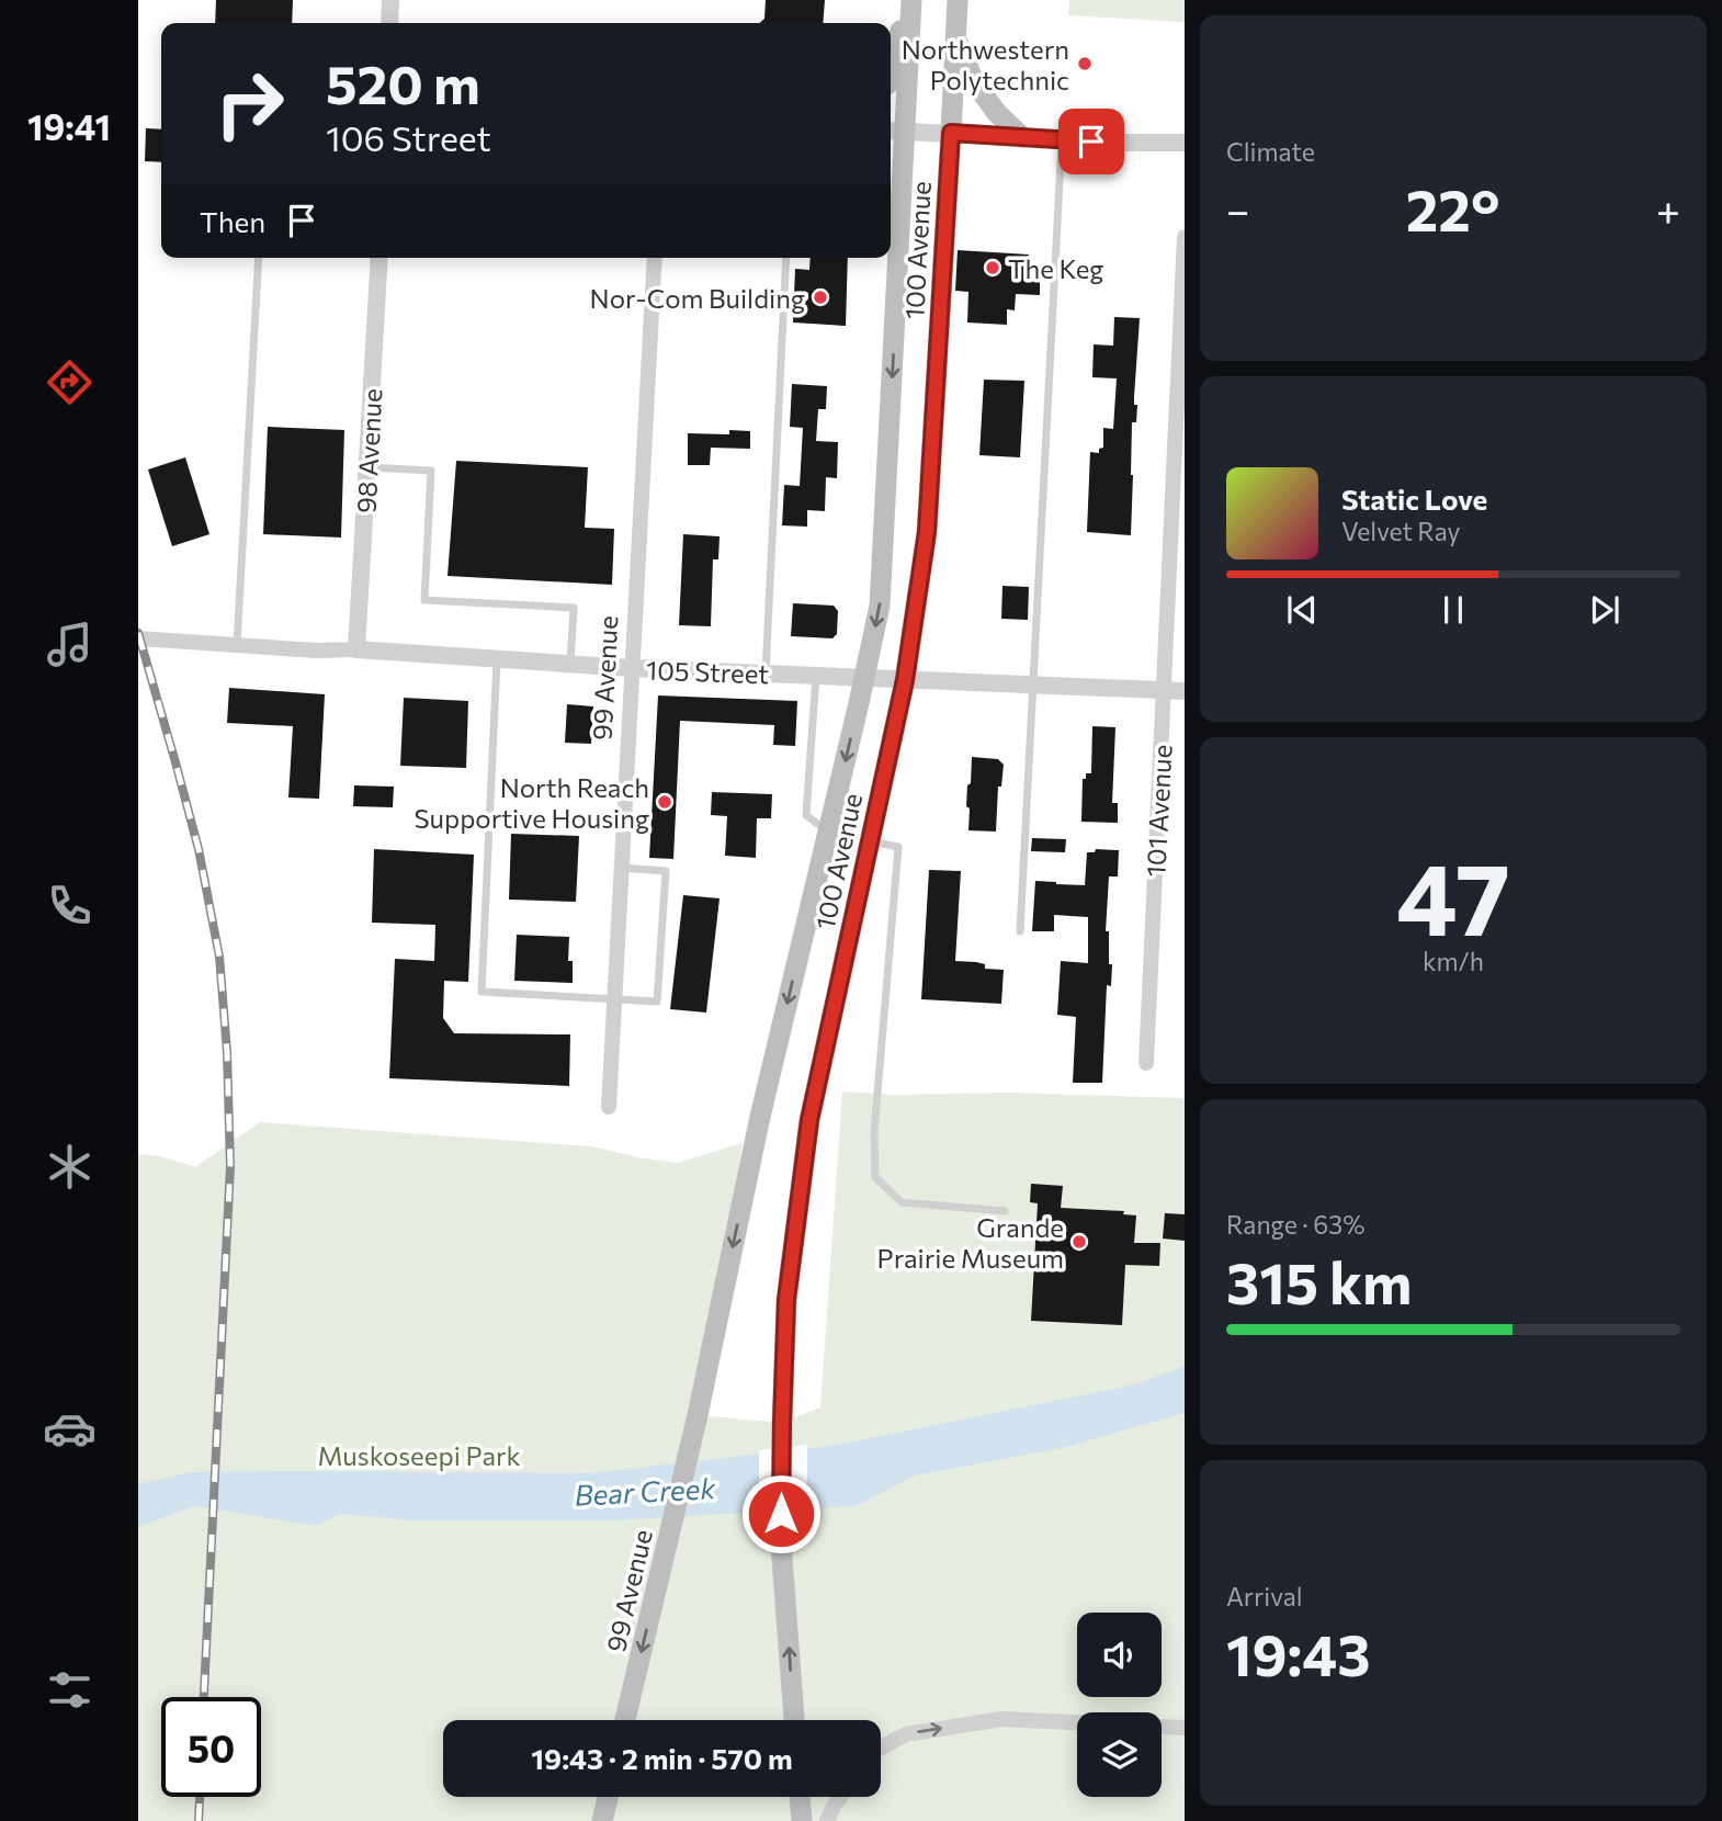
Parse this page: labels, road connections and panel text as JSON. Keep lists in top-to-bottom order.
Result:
{
  "streets": {
    "main road": ["100 Avenue", "99 Avenue"],
    "street": ["98 Avenue", "105 Street", "101 Avenue"]
  },
  "crossings": [
    ["100 Avenue", "105 Street"],
    ["100 Avenue", "99 Avenue"],
    ["98 Avenue", "105 Street"],
    ["105 Street", "99 Avenue"],
    ["105 Street", "101 Avenue"]
  ],
  "water": ["Bear Creek"],
  "parks": ["Muskoseepi Park"],
  "places": [
    "Northwestern Polytechnic",
    "The Keg",
    "Nor-Com Building",
    "North Reach Supportive Housing",
    "Grande Prairie Museum"
  ],
  "page": {
    "tabs": "19:41",
    "tile": [
      "Climate",
      ["47", "km/h"],
      ["Range · 63%", "315 km"],
      ["Arrival", "19:43"]
    ],
    "turn": ["520 m", "106 Street"],
    "heat": ["−", "22°", "+"],
    "then": "Then",
    "song": ["Static Love", "Velvet Ray"],
    "limit": "50",
    "trip": "19:43 · 2 min · 570 m"
  }
}
